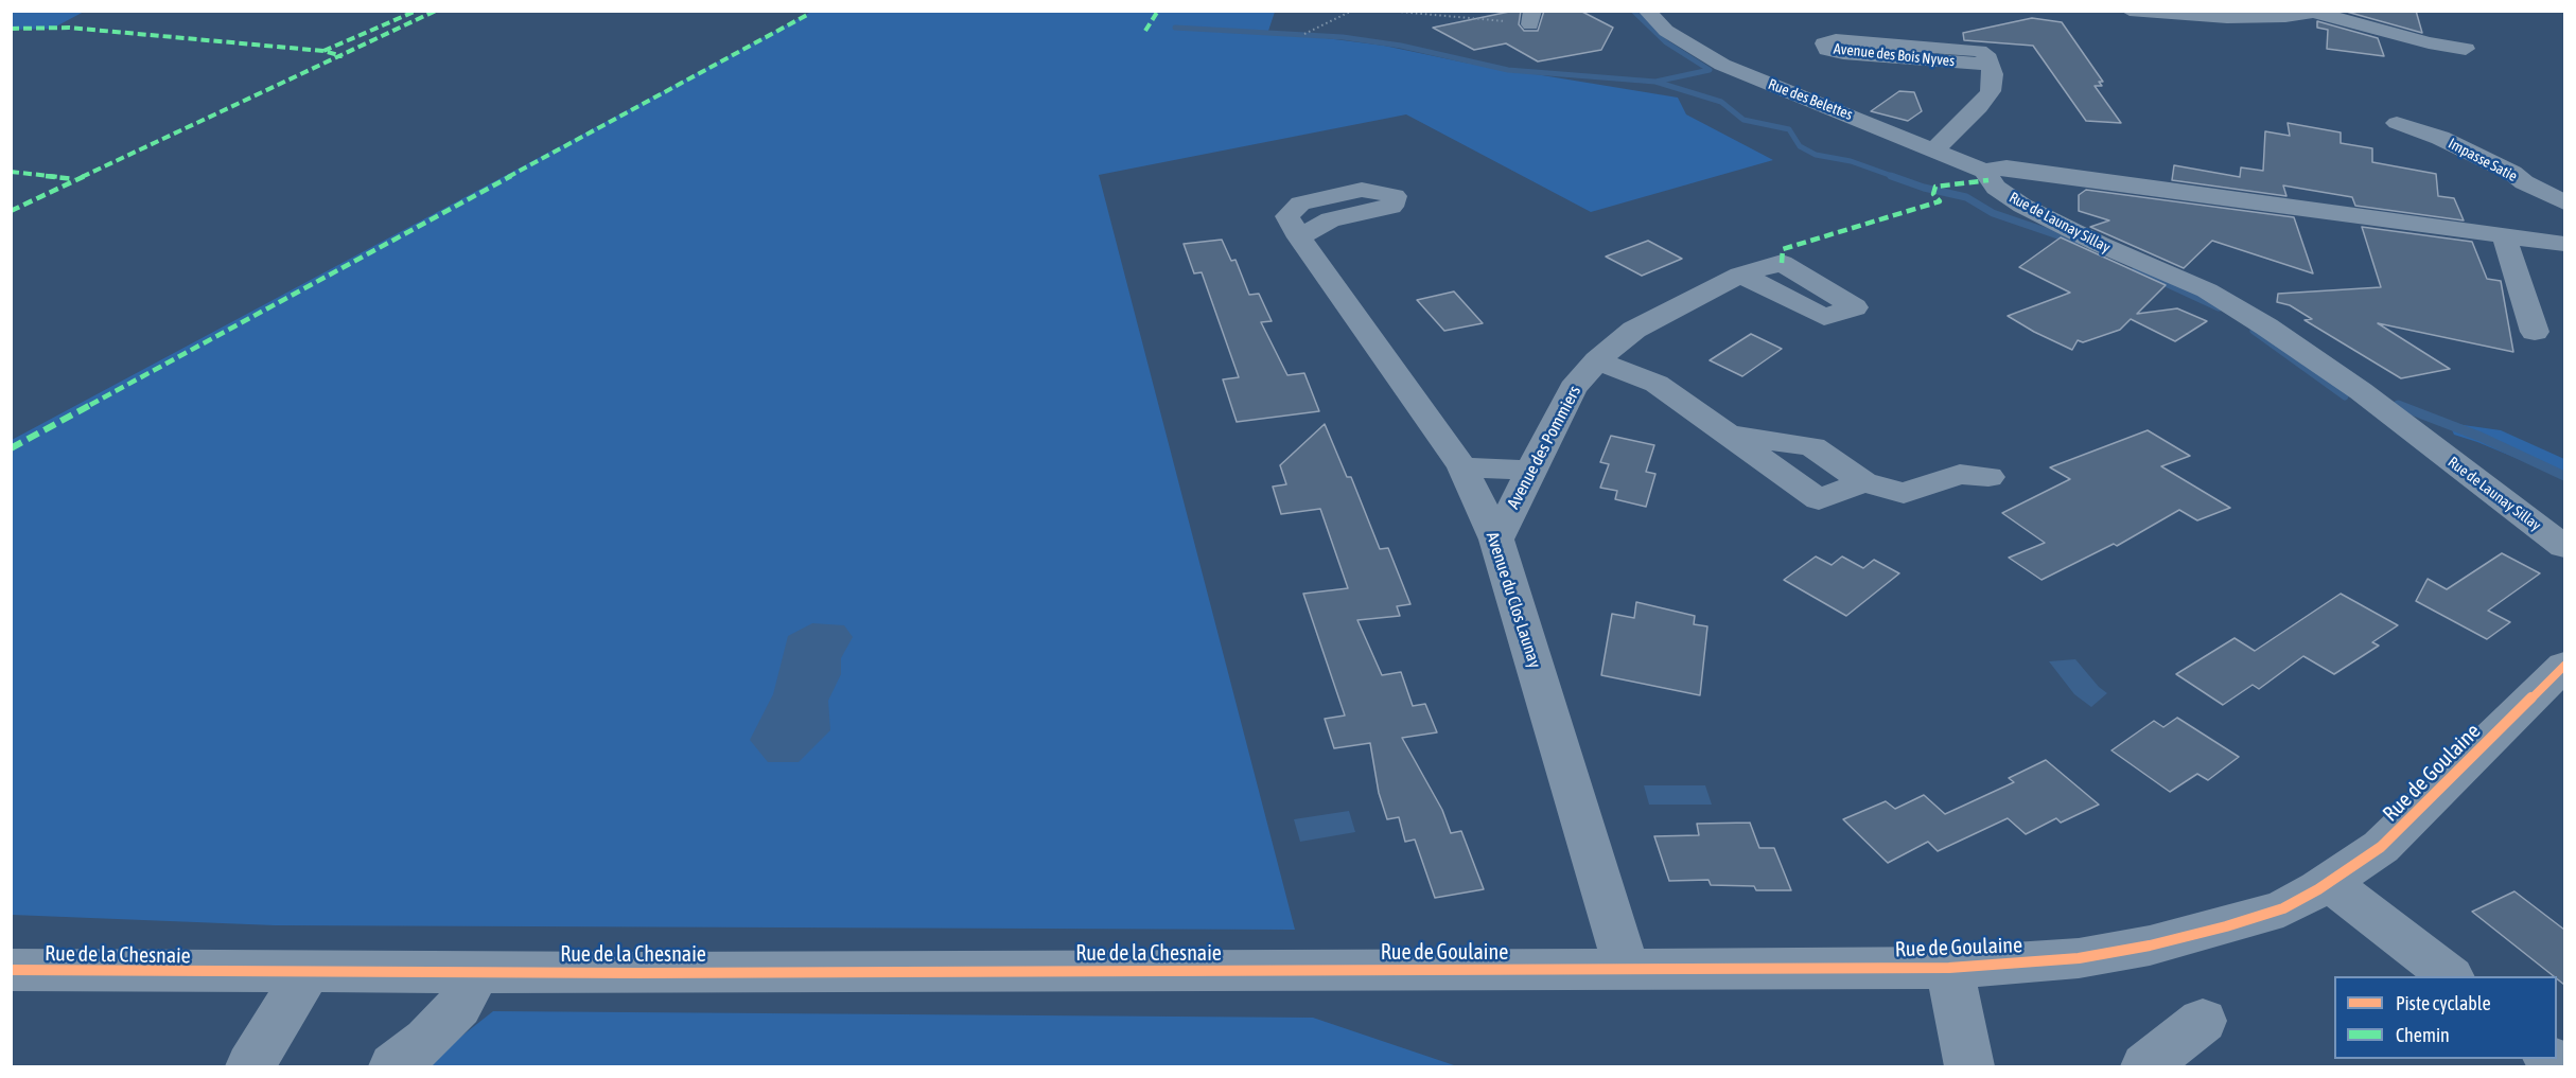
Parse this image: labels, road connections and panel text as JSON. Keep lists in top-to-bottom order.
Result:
{
  "streets": {
    "street": [
      "Avenue des Bois Nyves",
      "Rue des Belettes",
      "Impasse Satie",
      "Rue de Launay Sillay",
      "Avenue des Pommiers",
      "Avenue du Clos Launay",
      "Rue de Goulaine",
      "Rue de la Chesnaie"
    ]
  },
  "crossings": [
    ["Rue des Belettes", "Rue de Launay Sillay"],
    ["Avenue des Pommiers", "Avenue du Clos Launay"],
    ["Avenue du Clos Launay", "Rue de Goulaine"],
    ["Rue de Goulaine", "Rue de la Chesnaie"]
  ],
  "legend": ["Piste cyclable", "Chemin"]
}
